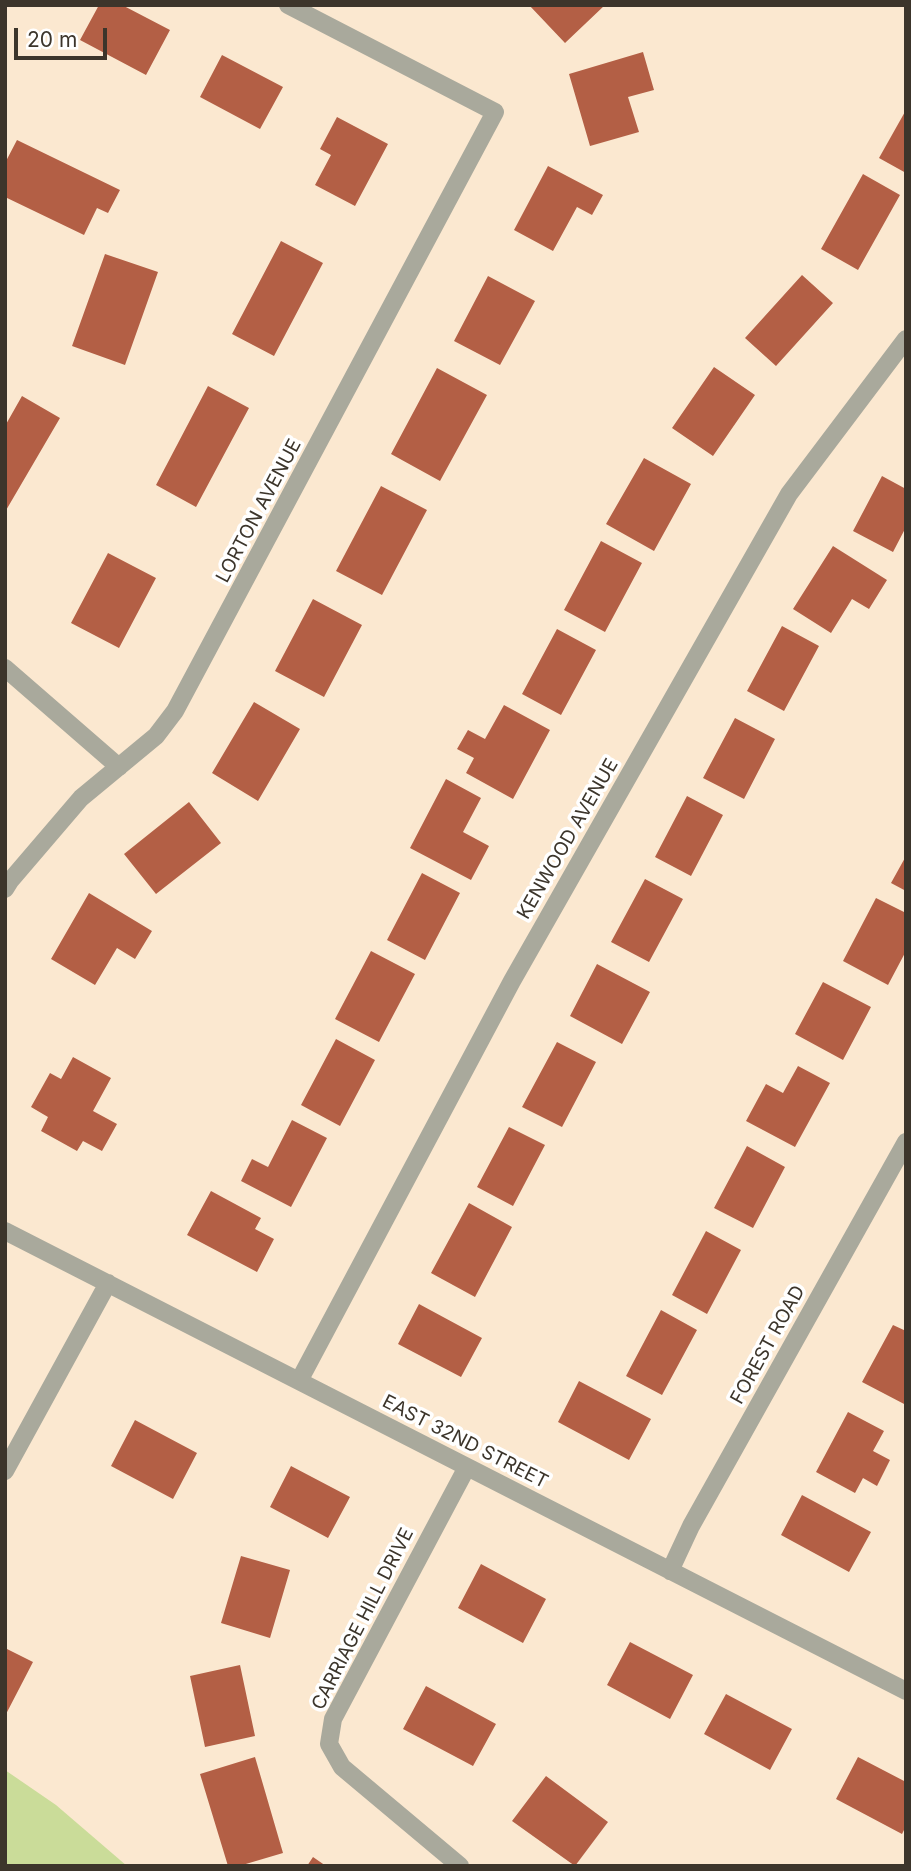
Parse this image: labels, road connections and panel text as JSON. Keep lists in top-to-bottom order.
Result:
{
  "streets": {
    "street": [
      "LORTON AVENUE",
      "KENWOOD AVENUE",
      "FOREST ROAD",
      "EAST 32ND STREET",
      "CARRIAGE HILL DRIVE"
    ]
  },
  "crossings": [
    ["KENWOOD AVENUE", "EAST 32ND STREET"],
    ["FOREST ROAD", "EAST 32ND STREET"],
    ["EAST 32ND STREET", "CARRIAGE HILL DRIVE"]
  ],
  "scale_bar": "20 m"
}
